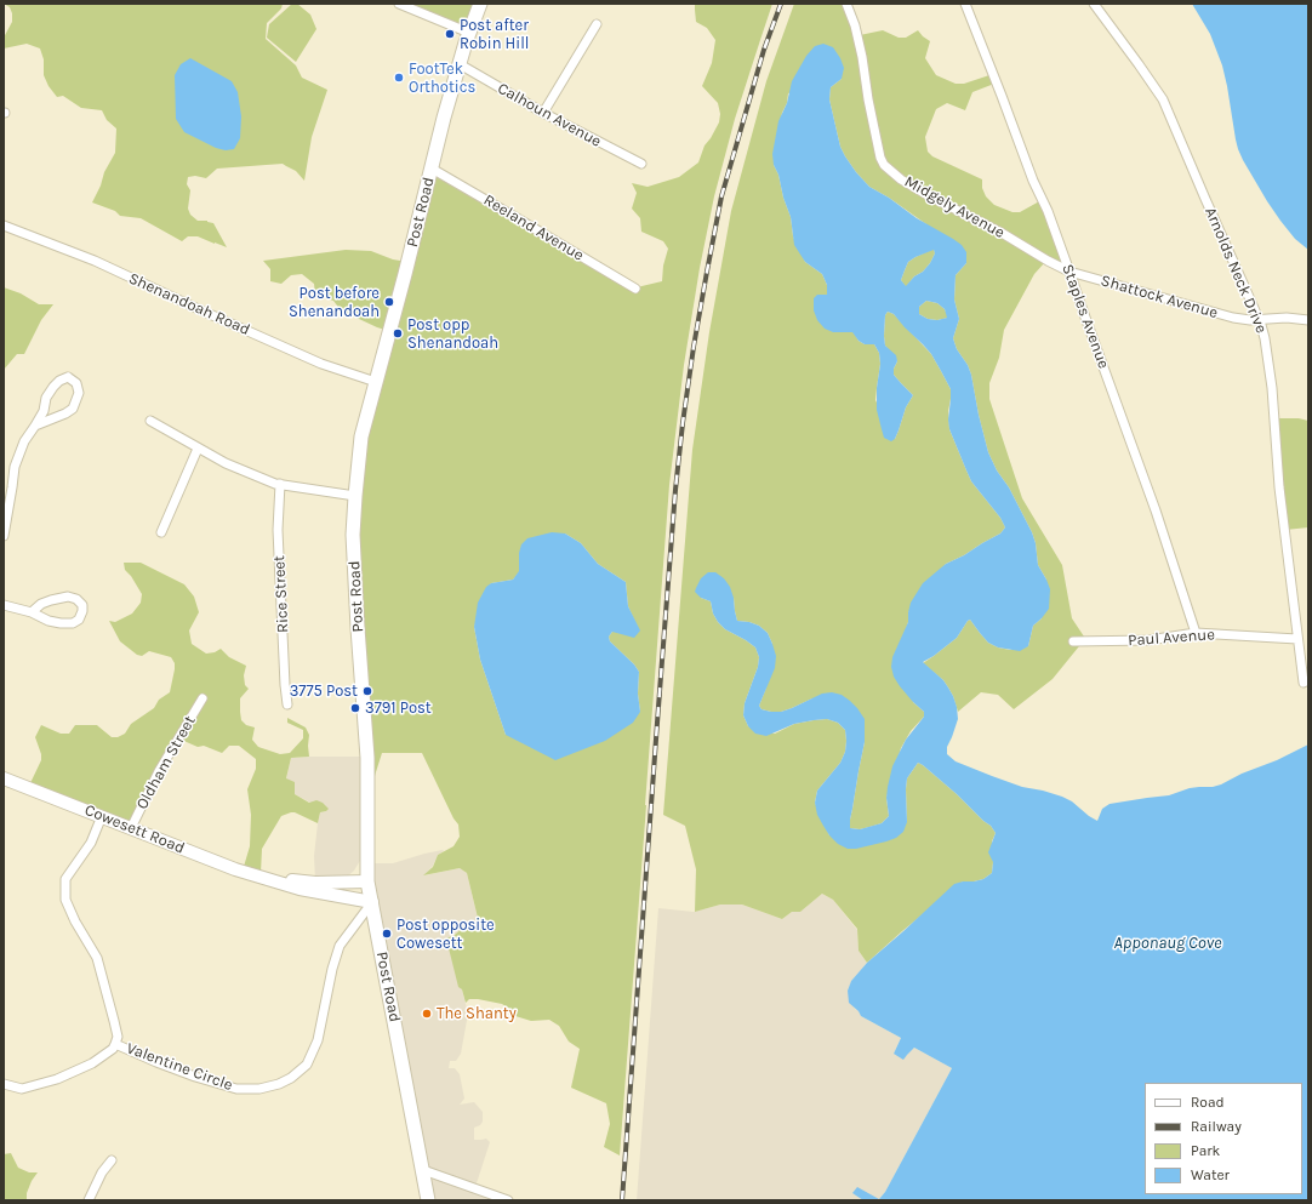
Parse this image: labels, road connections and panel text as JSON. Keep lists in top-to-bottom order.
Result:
{
  "streets": {
    "main road": ["Post Road", "Cowesett Road"],
    "street": [
      "Calhoun Avenue",
      "Midgely Avenue",
      "Reeland Avenue",
      "Arnolds Neck Drive",
      "Shattock Avenue",
      "Shenandoah Road",
      "Staples Avenue",
      "Rice Street",
      "Paul Avenue",
      "Oldham Street",
      "Valentine Circle"
    ]
  },
  "crossings": [
    ["Calhoun Avenue", "Post Road"],
    ["Midgely Avenue", "Shattock Avenue"],
    ["Midgely Avenue", "Staples Avenue"],
    ["Post Road", "Reeland Avenue"],
    ["Post Road", "Shenandoah Road"],
    ["Post Road", "Cowesett Road"],
    ["Post Road", "Valentine Circle"],
    ["Arnolds Neck Drive", "Shattock Avenue"],
    ["Arnolds Neck Drive", "Paul Avenue"],
    ["Shattock Avenue", "Staples Avenue"],
    ["Staples Avenue", "Paul Avenue"],
    ["Oldham Street", "Cowesett Road"],
    ["Cowesett Road", "Valentine Circle"]
  ],
  "water": ["Apponaug Cove"],
  "places": [
    "Post after Robin Hill",
    "FootTek Orthotics",
    "Post before Shenandoah",
    "Post opp Shenandoah",
    "3775 Post",
    "3791 Post",
    "Post opposite Cowesett",
    "The Shanty"
  ],
  "legend": [
    "Road",
    "Railway",
    "Park",
    "Water"
  ]
}
